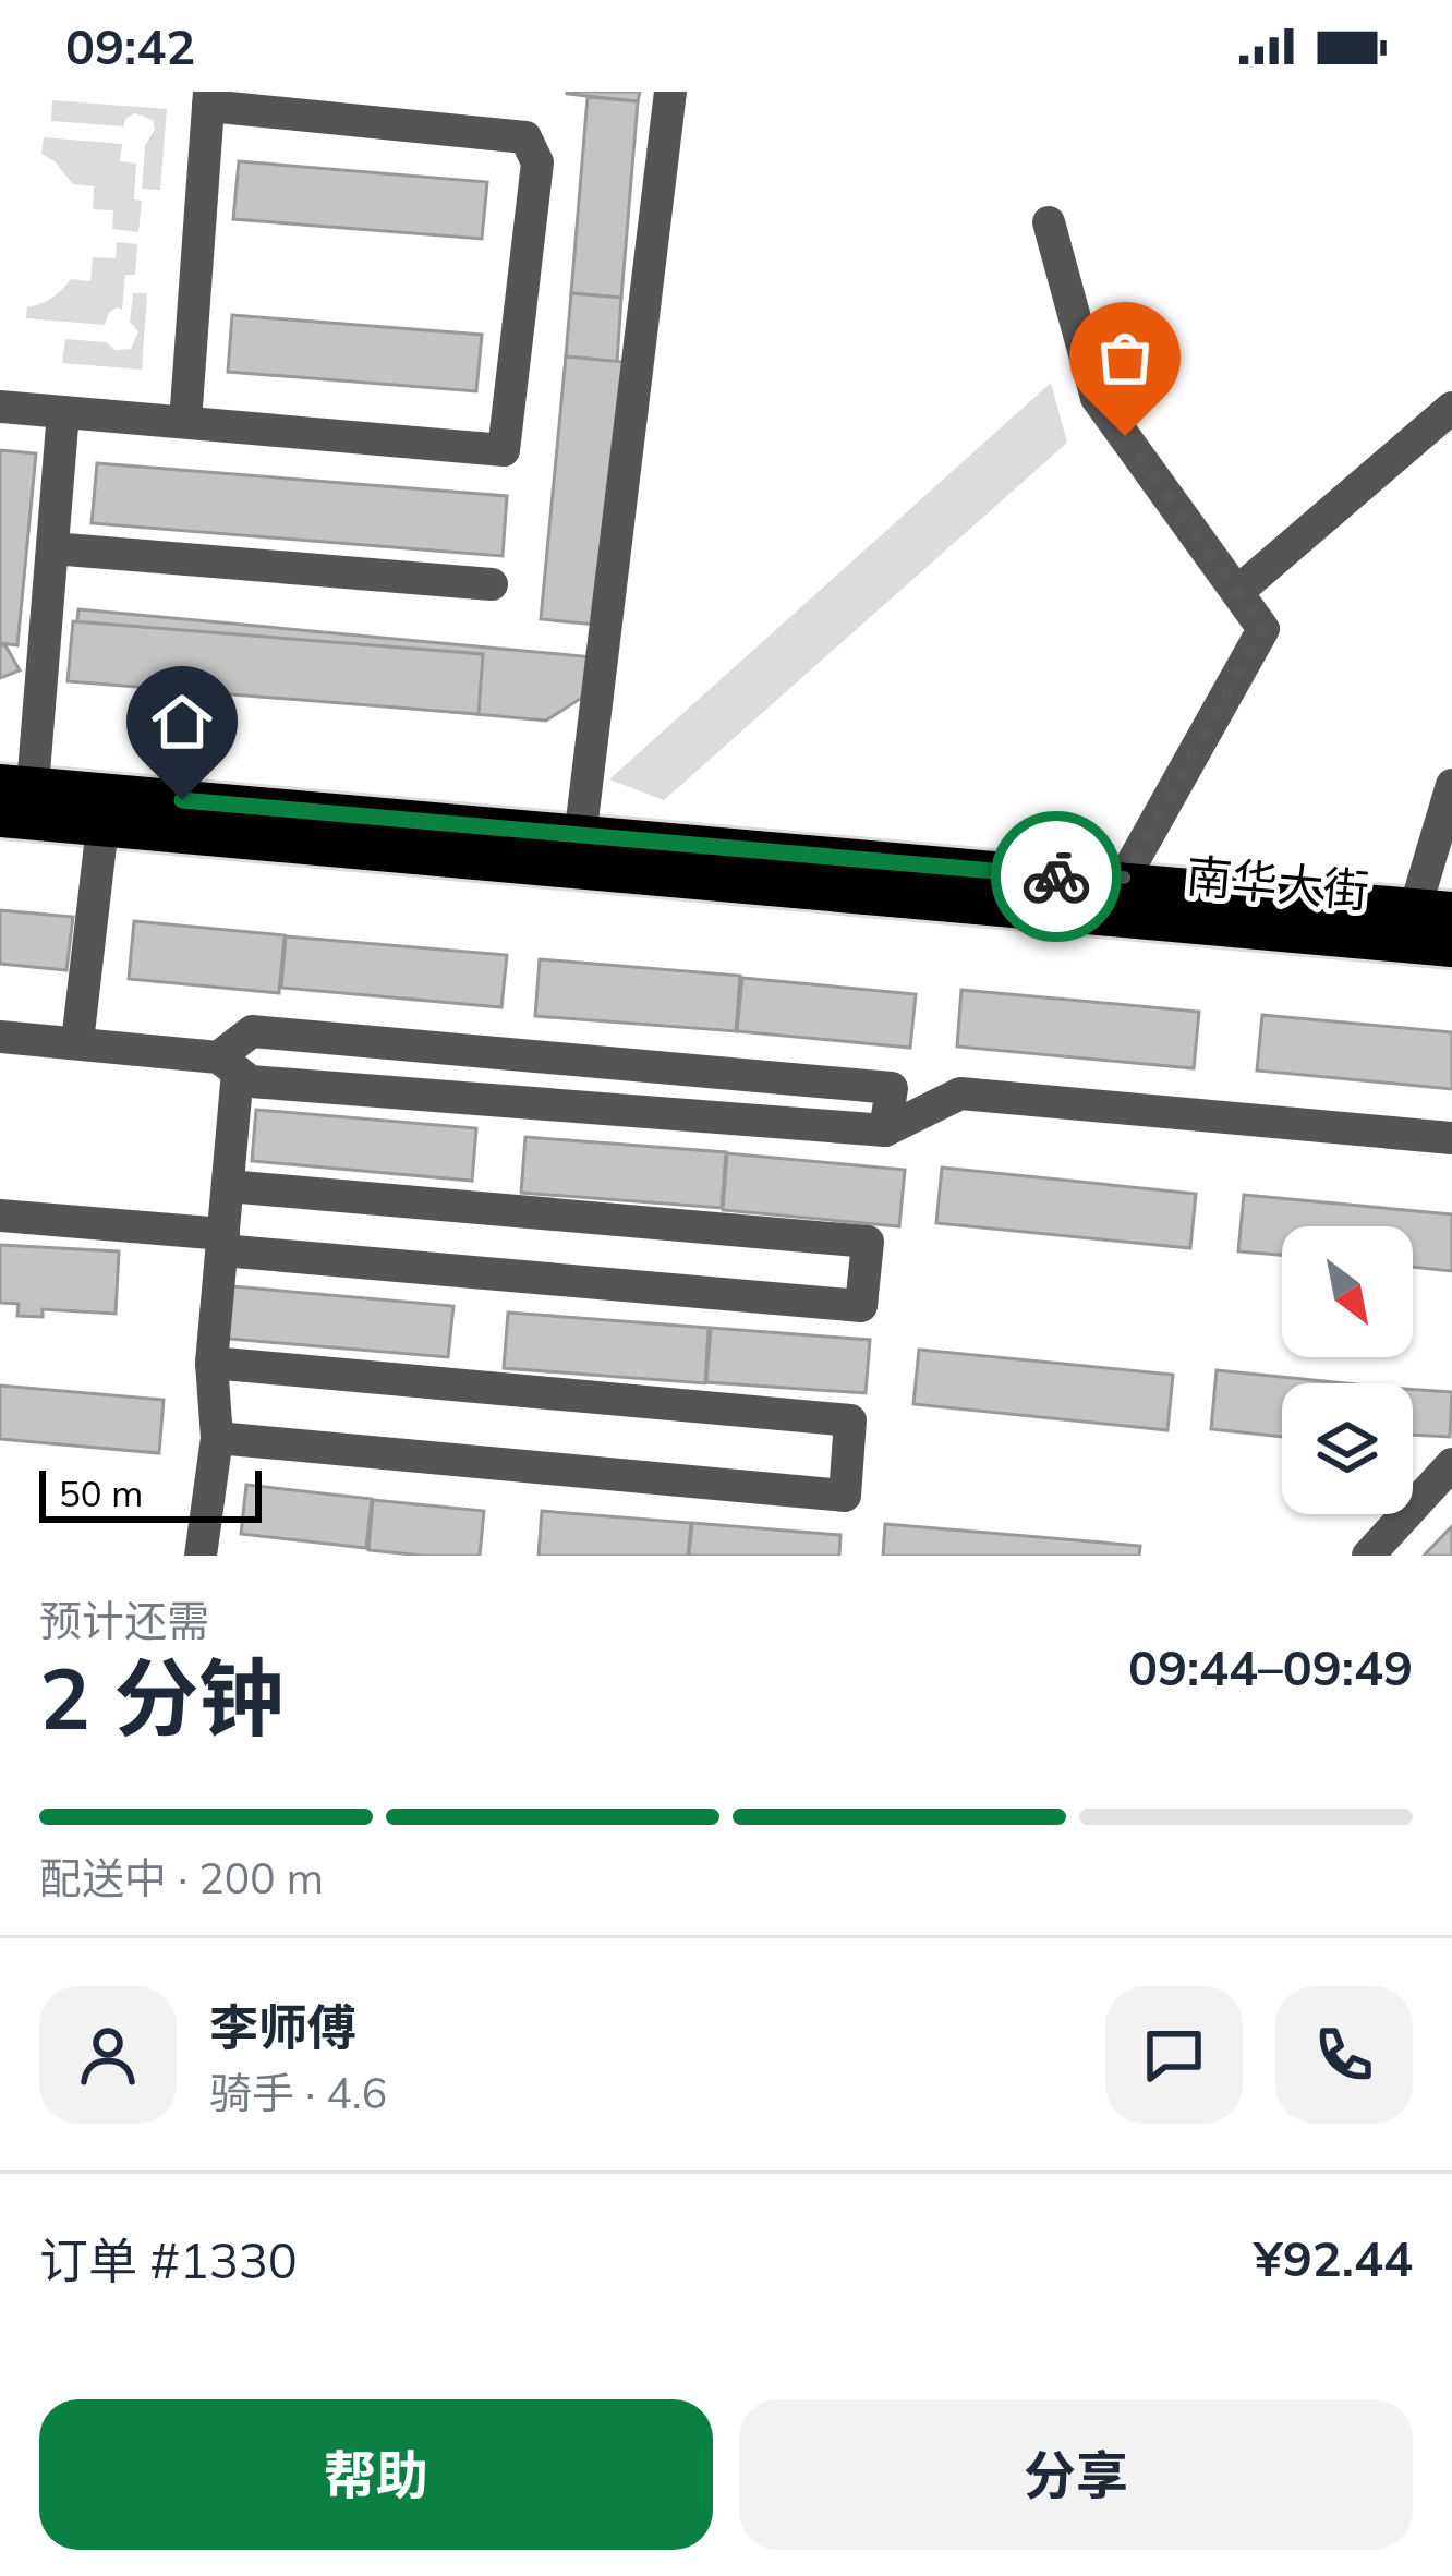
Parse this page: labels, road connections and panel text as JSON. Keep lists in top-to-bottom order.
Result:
{
  "streets": {
    "highway": ["南华大街"]
  },
  "scale_bar": "50 m",
  "north": "bottom right",
  "page": {
    "status": "09:42",
    "scale": "50 m",
    "heading": ["2 分钟", "预计还需", "09:44–09:49"],
    "panel": [
      "李师傅",
      "骑手 · 4.6",
      "订单 #1330",
      "¥92.44"
    ],
    "bar": "配送中 · 200 m",
    "buttons": ["帮助", "分享"]
  }
}
